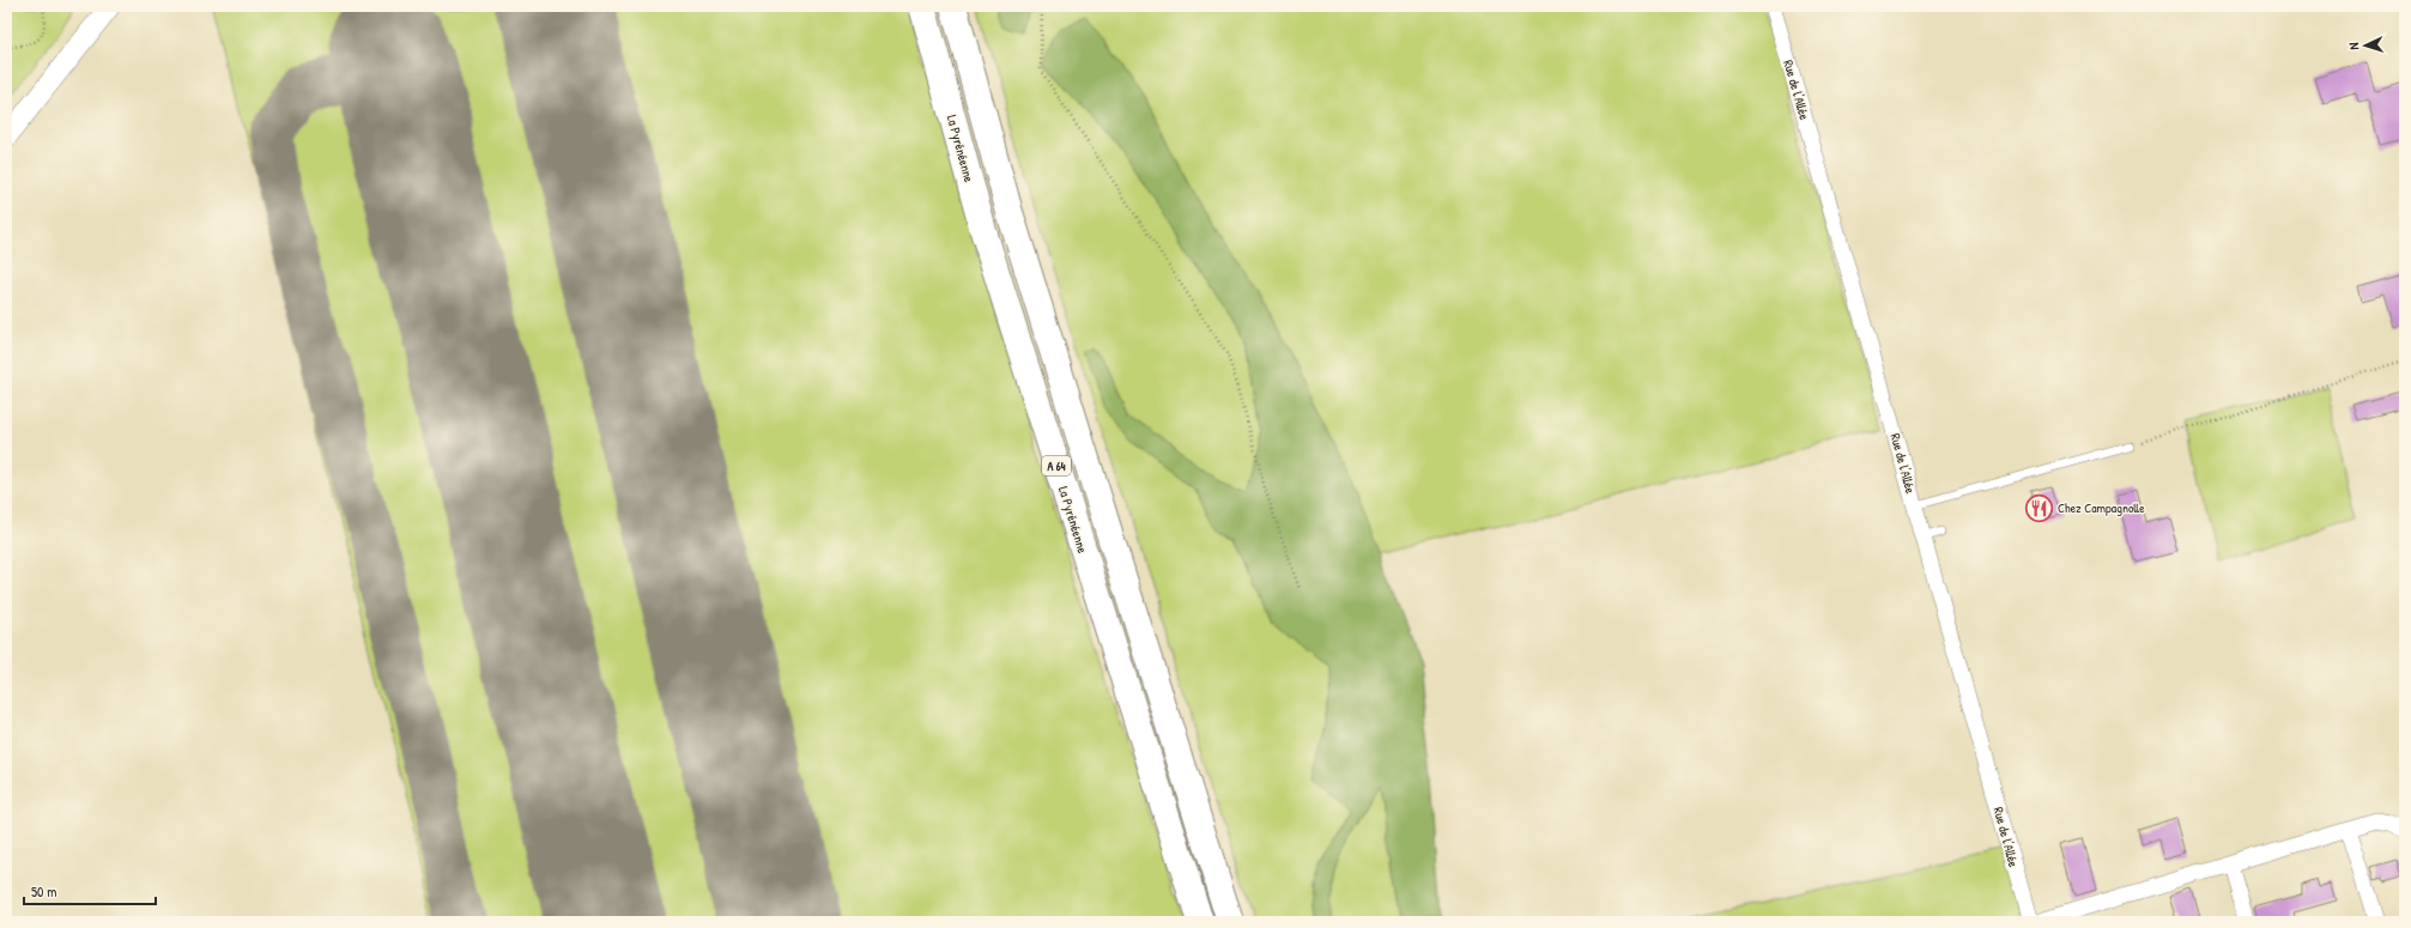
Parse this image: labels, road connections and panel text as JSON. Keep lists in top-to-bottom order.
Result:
{
  "streets": {
    "highway": ["La Pyrénéenne", "A 64"],
    "street": ["Rue de l'Allée"]
  },
  "places": {
    "restaurant": ["Chez Campagnolle"]
  },
  "scale_bar": "50 m",
  "north": "left"
}
